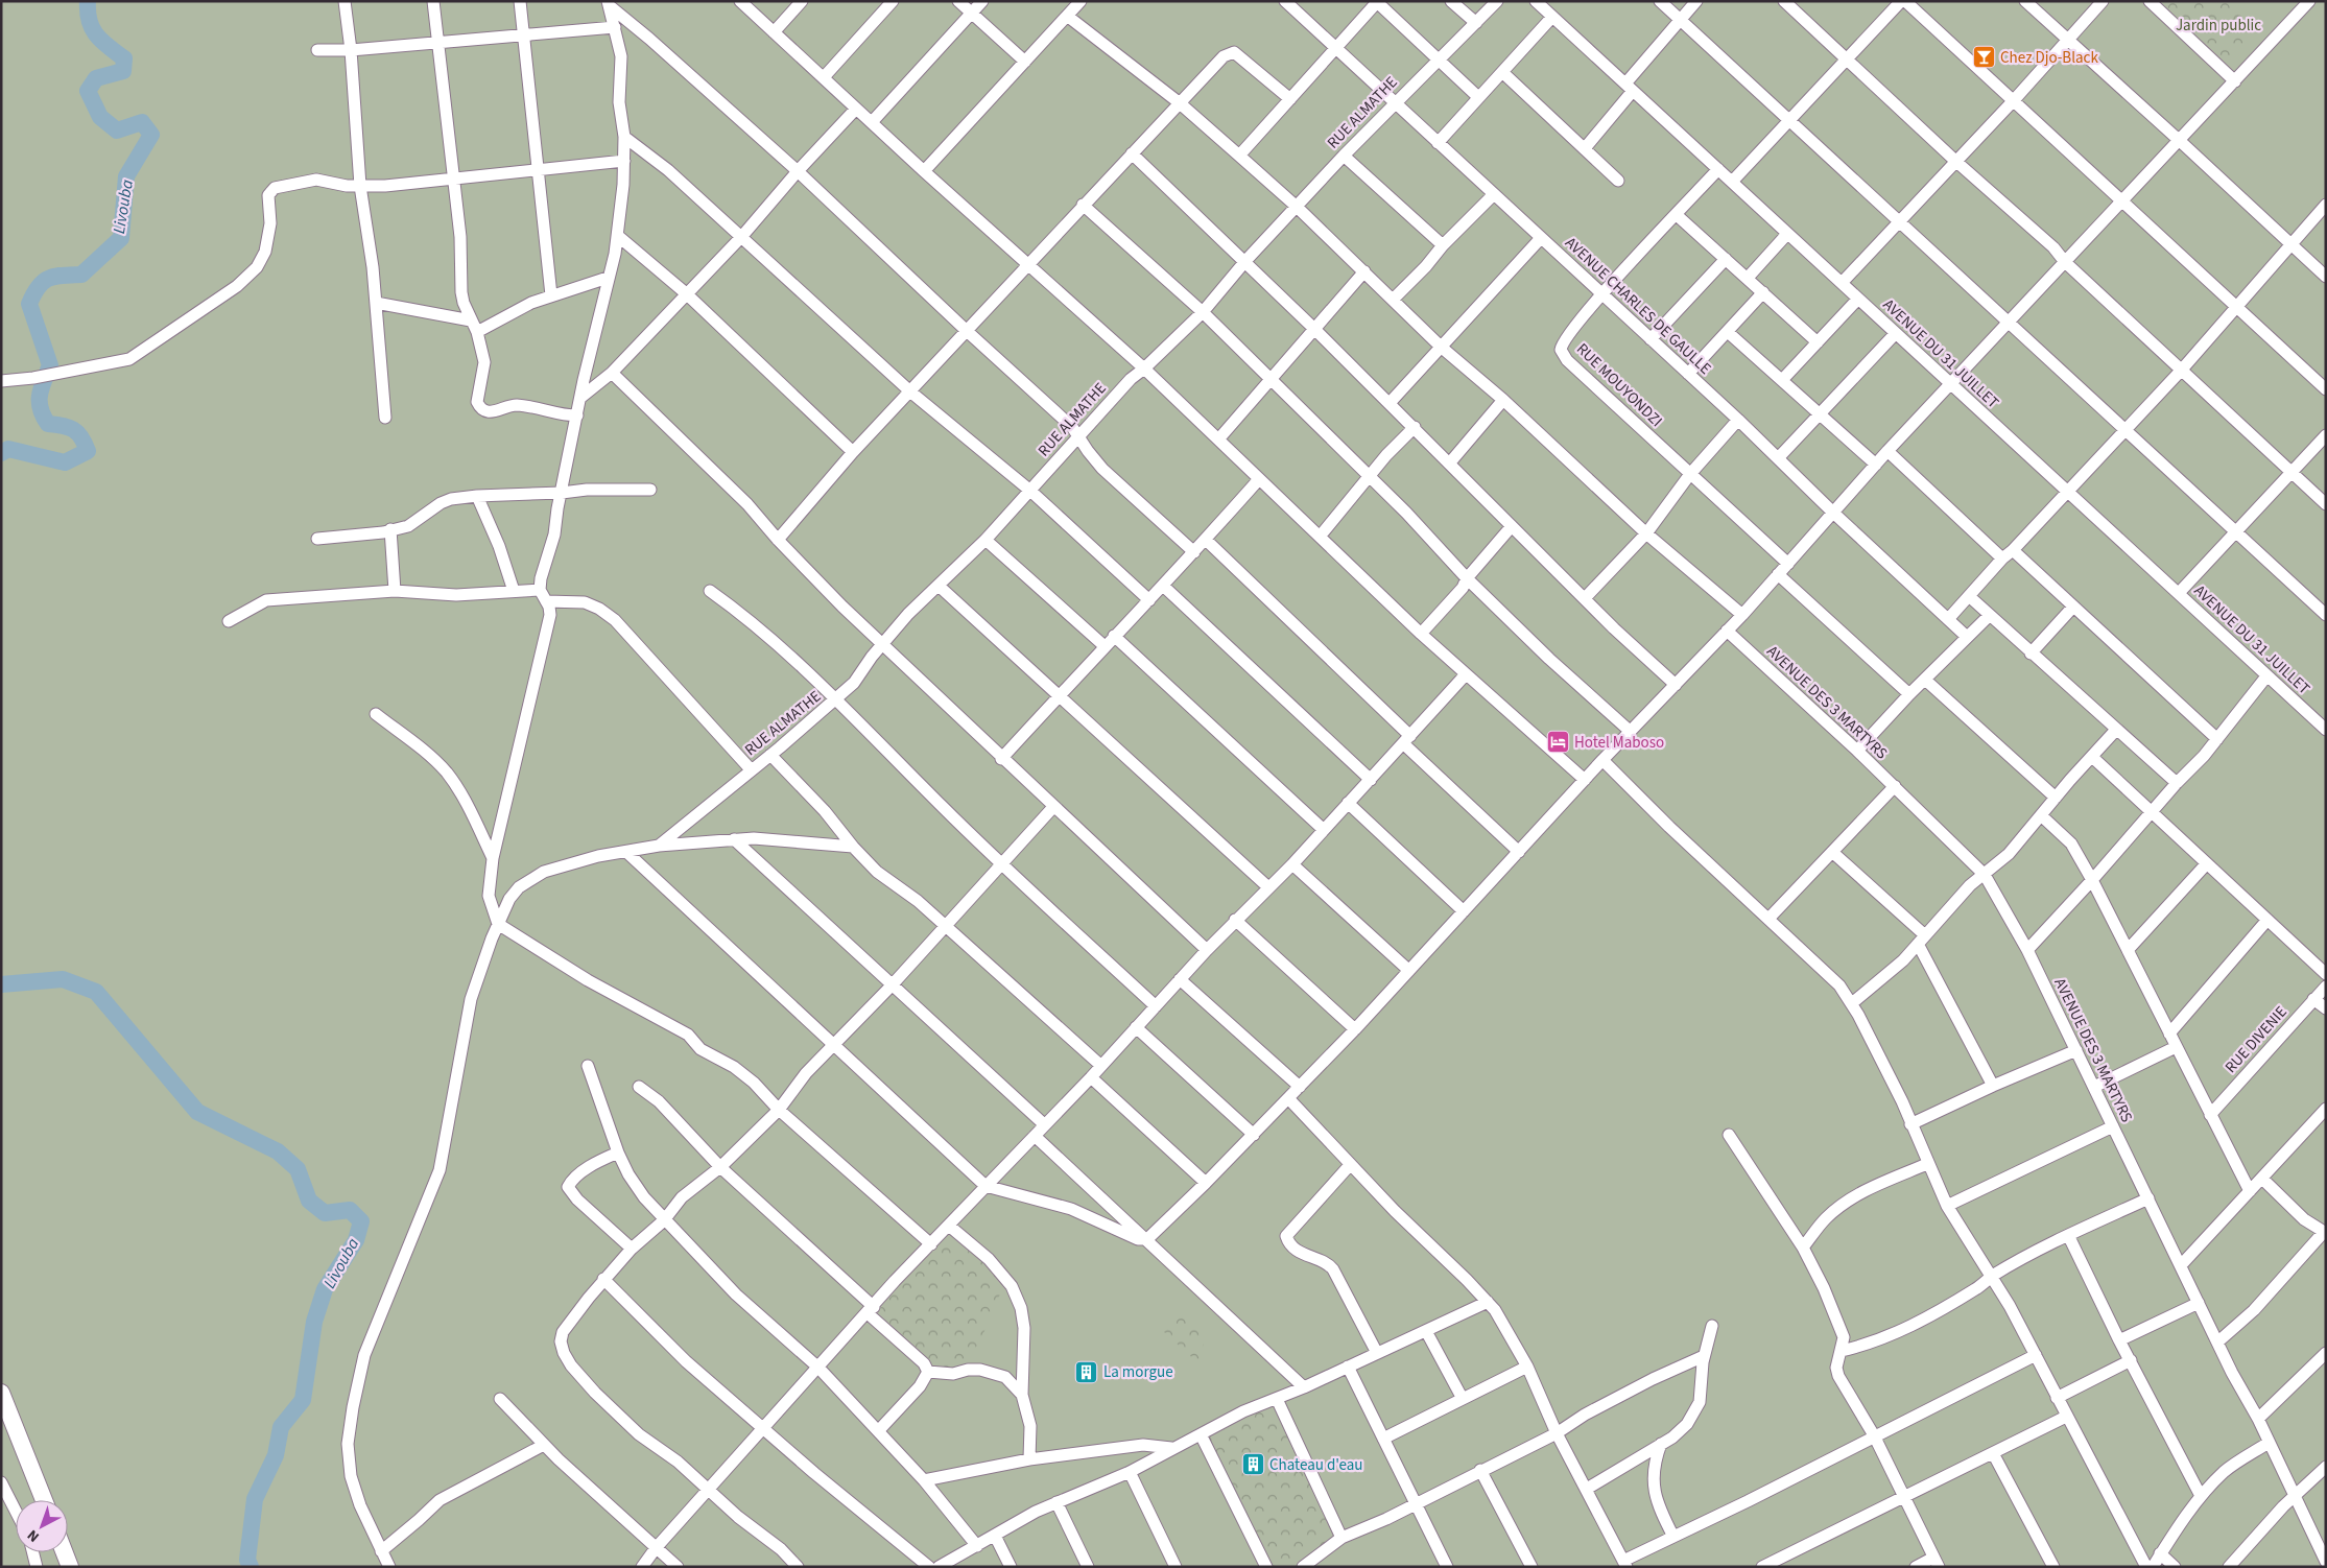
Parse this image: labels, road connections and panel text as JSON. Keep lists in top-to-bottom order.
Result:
{
  "streets": {
    "street": [
      "RUE ALMATHE",
      "AVENUE CHARLES DE GAULLE",
      "AVENUE DU 31 JUILLET",
      "RUE MOUYONDZI",
      "AVENUE DES 3 MARTYRS",
      "RUE DIVENIE"
    ]
  },
  "crossings": [
    ["RUE ALMATHE", "AVENUE CHARLES DE GAULLE"],
    ["AVENUE CHARLES DE GAULLE", "RUE MOUYONDZI"],
    ["AVENUE DU 31 JUILLET", "RUE MOUYONDZI"]
  ],
  "water": ["Livouba"],
  "parks": ["Jardin public"],
  "places": {
    "bar": ["Chez Djo-Black"],
    "hotel": ["Hotel Maboso"],
    "building": ["La morgue", "Chateau d'eau"]
  },
  "north": "bottom left"
}
